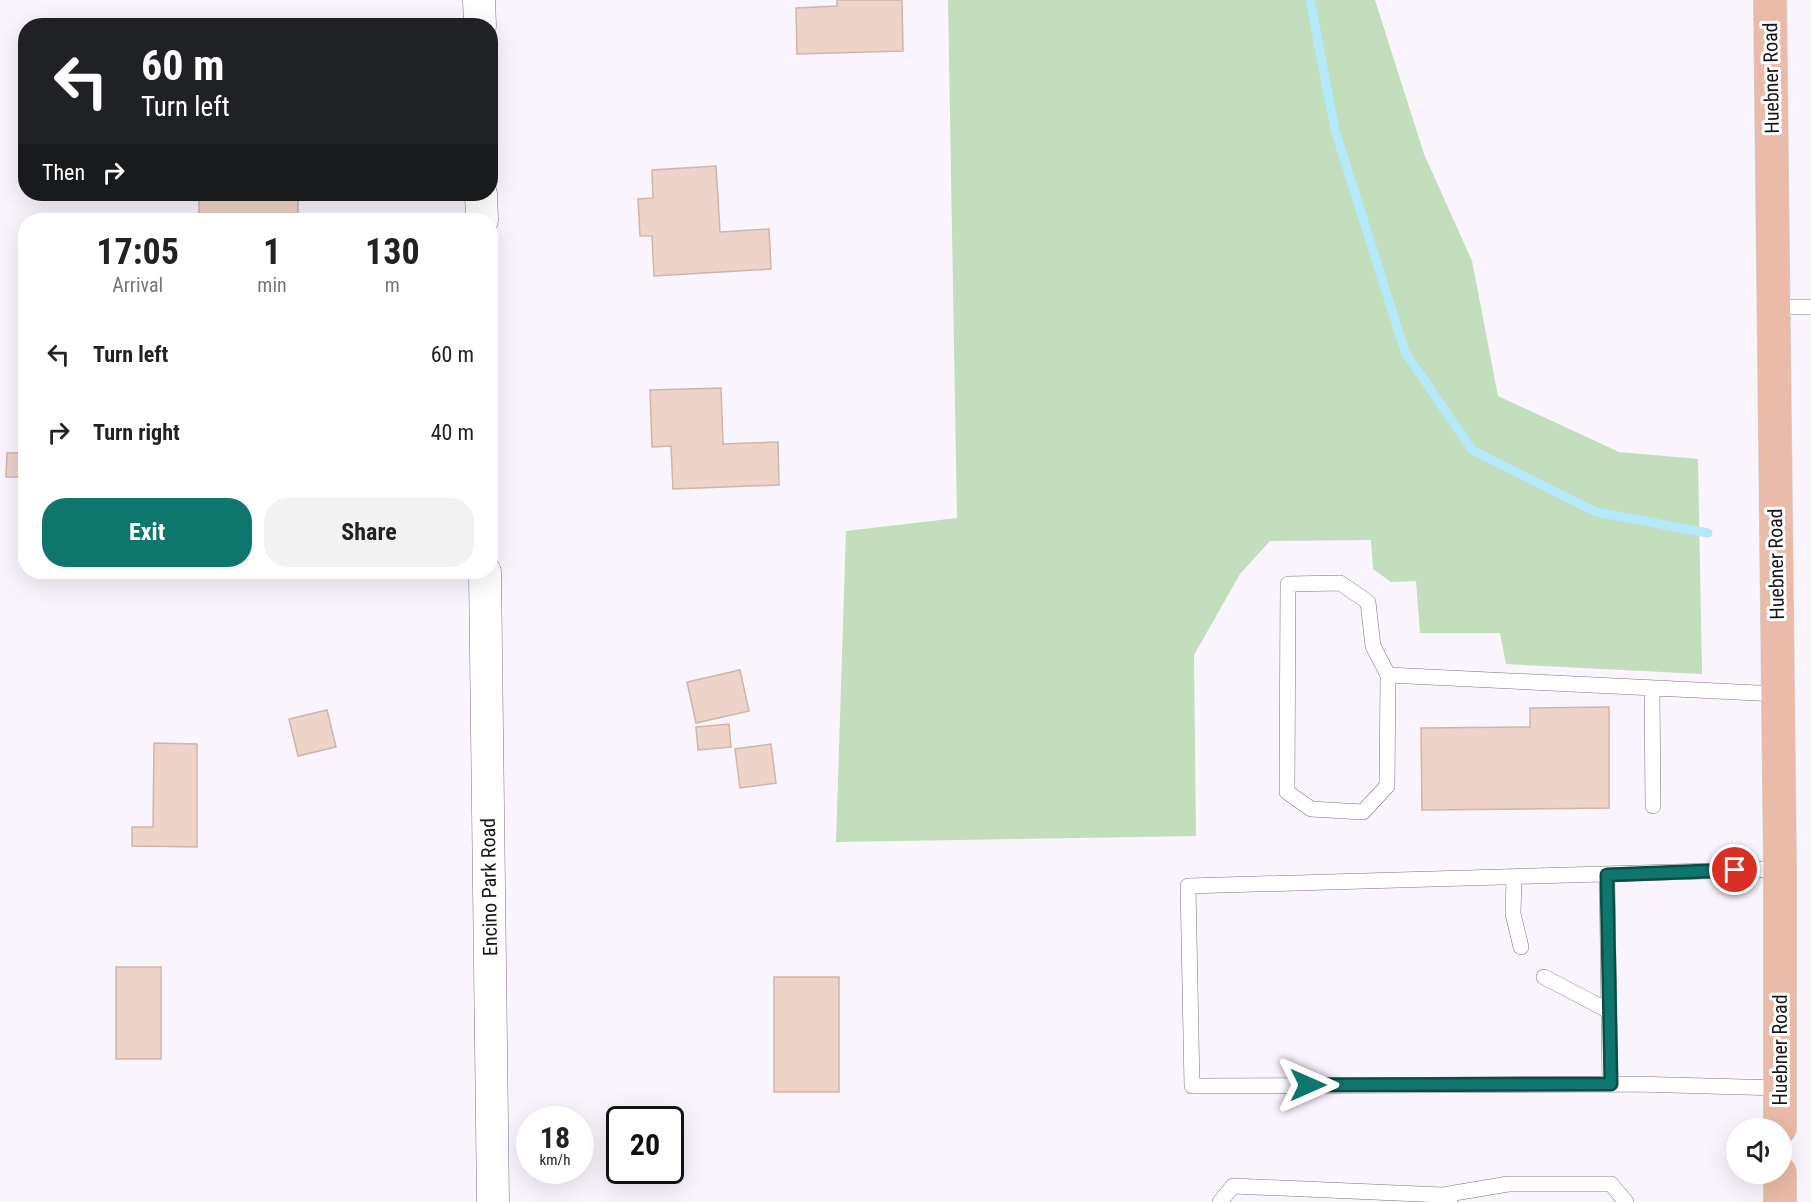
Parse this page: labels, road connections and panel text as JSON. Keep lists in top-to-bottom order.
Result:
{
  "streets": {
    "main road": ["Huebner Road"],
    "street": ["Encino Park Road"]
  },
  "page": {
    "turn": ["60 m", "Turn left"],
    "then": "Then",
    "eta": [
      "17:05",
      "Arrival",
      "1",
      "min",
      "130",
      "m"
    ],
    "list": [
      {
        "name": "Turn left",
        "value": "60 m"
      },
      {
        "name": "Turn right",
        "value": "40 m"
      }
    ],
    "buttons": ["Exit", "Share"],
    "speed": "18 km/h",
    "limit": "20"
  }
}
